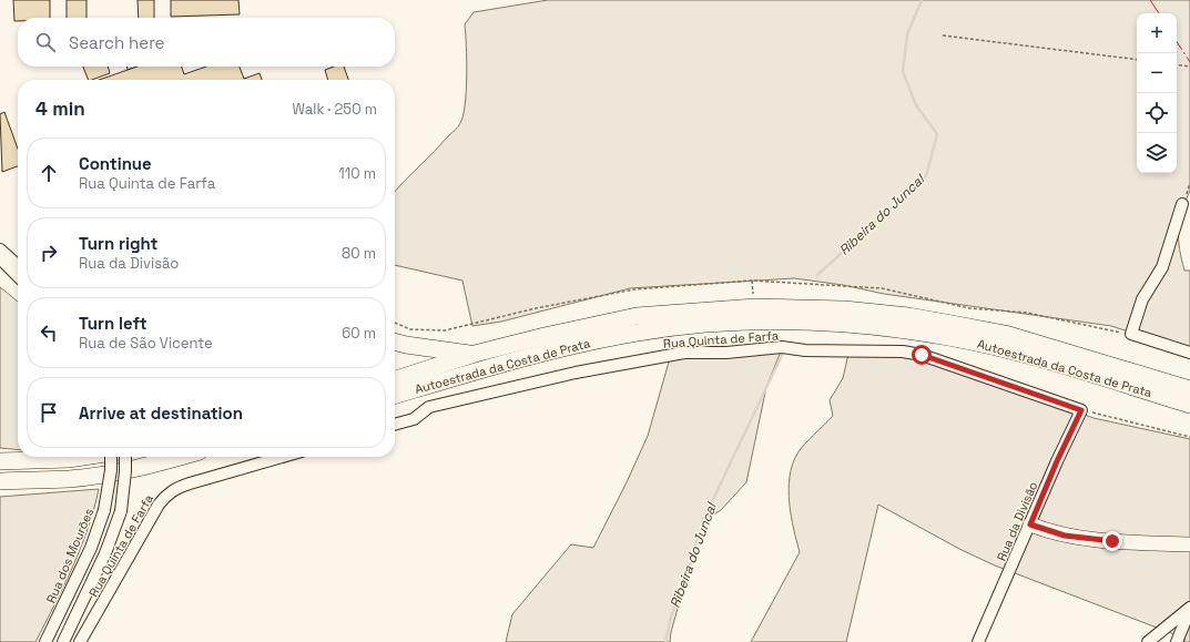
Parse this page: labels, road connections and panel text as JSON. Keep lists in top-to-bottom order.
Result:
{
  "streets": {
    "highway": ["Autoestrada da Costa de Prata"],
    "street": ["Rua Quinta de Farfa", "Rua da Divisão", "Rua dos Mourões"]
  },
  "crossings": [
    ["Rua Quinta de Farfa", "Rua da Divisão"]
  ],
  "water": ["Ribeira do Juncal"],
  "page": {
    "map_buttons": ["+", "−"],
    "search": "Search here",
    "heading": ["4 min", "Walk · 250 m"],
    "list": [
      ["Continue", "Rua Quinta de Farfa", "110 m"],
      ["Turn right", "Rua da Divisão", "80 m"],
      ["Turn left", "Rua de São Vicente", "60 m"],
      "Arrive at destination"
    ]
  }
}
